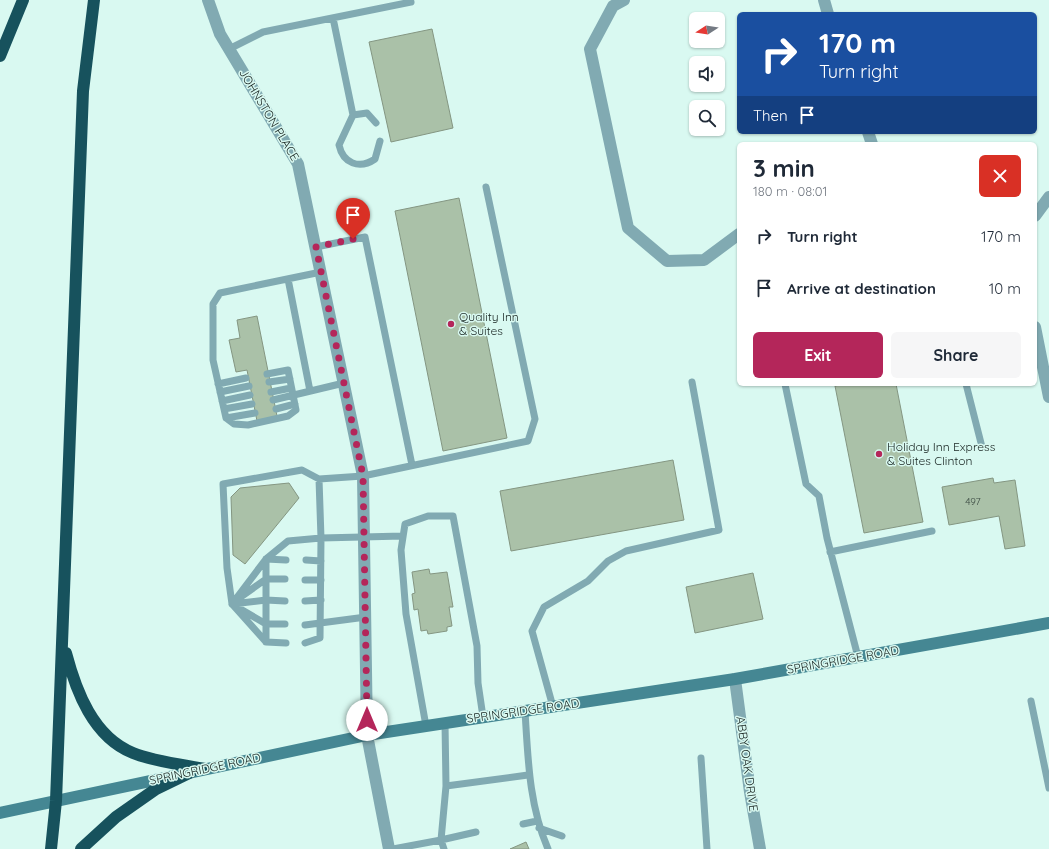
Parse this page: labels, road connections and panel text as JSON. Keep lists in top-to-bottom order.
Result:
{
  "streets": {
    "main road": ["SPRINGRIDGE ROAD"],
    "street": ["JOHNSTON PLACE", "ABBY OAK DRIVE"]
  },
  "crossings": [
    ["JOHNSTON PLACE", "SPRINGRIDGE ROAD"],
    ["SPRINGRIDGE ROAD", "ABBY OAK DRIVE"]
  ],
  "places": ["Quality Inn & Suites", "Holiday Inn Express & Suites Clinton"],
  "house_numbers": ["497"],
  "north": "left",
  "page": {
    "turn": ["170 m", "Turn right"],
    "then": "Then",
    "heading": ["3 min", "180 m · 08:01"],
    "list": [
      {
        "name": "Turn right",
        "value": "170 m"
      },
      {
        "name": "Arrive at destination",
        "value": "10 m"
      }
    ],
    "buttons": ["Exit", "Share"]
  }
}
